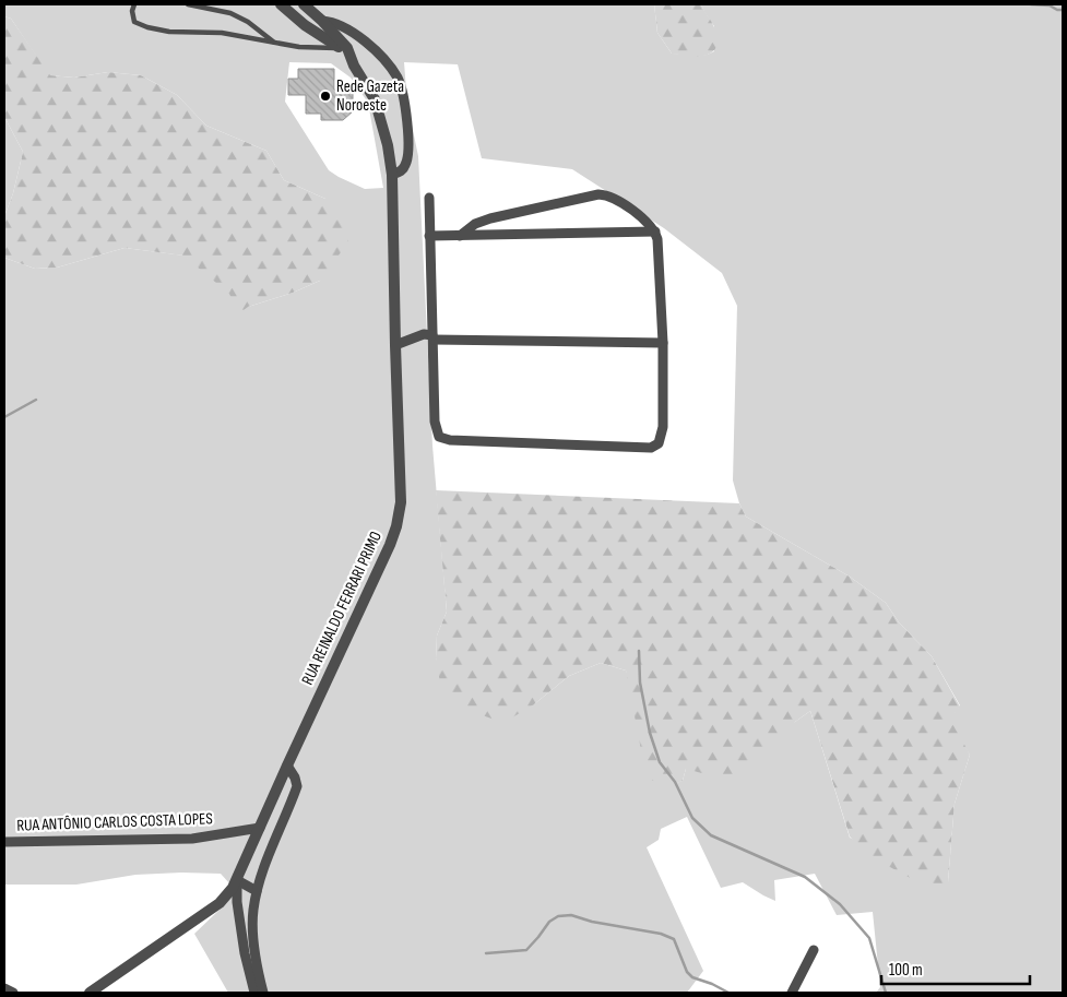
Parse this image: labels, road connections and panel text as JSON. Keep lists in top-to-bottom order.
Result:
{
  "streets": {
    "street": ["RUA REINALDO FERRARI PRIMO", "RUA ANTÔNIO CARLOS COSTA LOPES"]
  },
  "crossings": [
    ["RUA REINALDO FERRARI PRIMO", "RUA ANTÔNIO CARLOS COSTA LOPES"]
  ],
  "places": ["Rede Gazeta Noroeste"],
  "scale_bar": "100 m"
}
